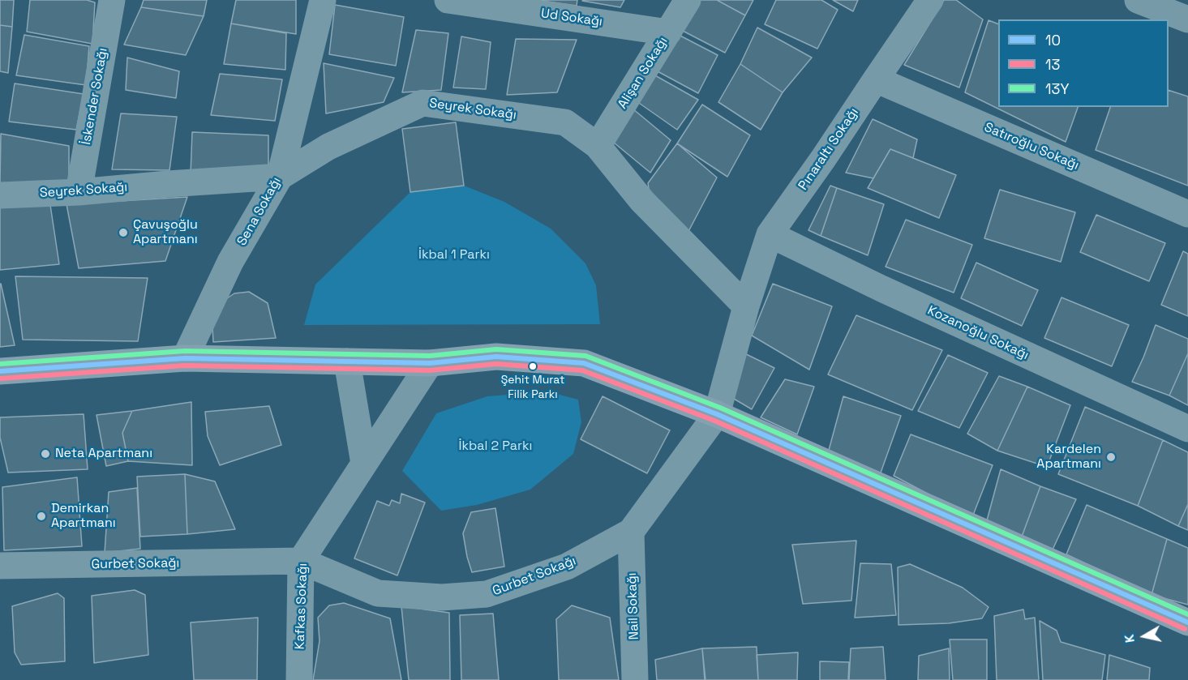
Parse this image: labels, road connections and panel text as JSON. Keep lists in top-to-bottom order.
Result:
{
  "streets": {
    "street": [
      "Ud Sokağı",
      "Alişan Sokağı",
      "İskender Sokağı",
      "Seyrek Sokağı",
      "Satıroğlu Sokağı",
      "Pınaraltı Sokağı",
      "Sena Sokağı",
      "Kozanoğlu Sokağı",
      "Gurbet Sokağı",
      "Kafkas Sokağı",
      "Nail Sokağı"
    ]
  },
  "crossings": [
    ["Ud Sokağı", "Alişan Sokağı"],
    ["Alişan Sokağı", "Seyrek Sokağı"],
    ["İskender Sokağı", "Seyrek Sokağı"],
    ["Seyrek Sokağı", "Pınaraltı Sokağı"],
    ["Seyrek Sokağı", "Sena Sokağı"],
    ["Satıroğlu Sokağı", "Pınaraltı Sokağı"],
    ["Pınaraltı Sokağı", "Kozanoğlu Sokağı"],
    ["Gurbet Sokağı", "Kafkas Sokağı"],
    ["Gurbet Sokağı", "Nail Sokağı"]
  ],
  "parks": ["İkbal 1 Parkı", "İkbal 2 Parkı"],
  "places": [
    "Çavuşoğlu Apartmanı",
    "Şehit Murat Filik Parkı",
    "Neta Apartmanı",
    "Kardelen Apartmanı",
    "Demirkan Apartmanı"
  ],
  "lines": ["transit line 13Y", "transit line 10", "transit line 13"],
  "legend": ["10", "13", "13Y"],
  "north": "left"
}
